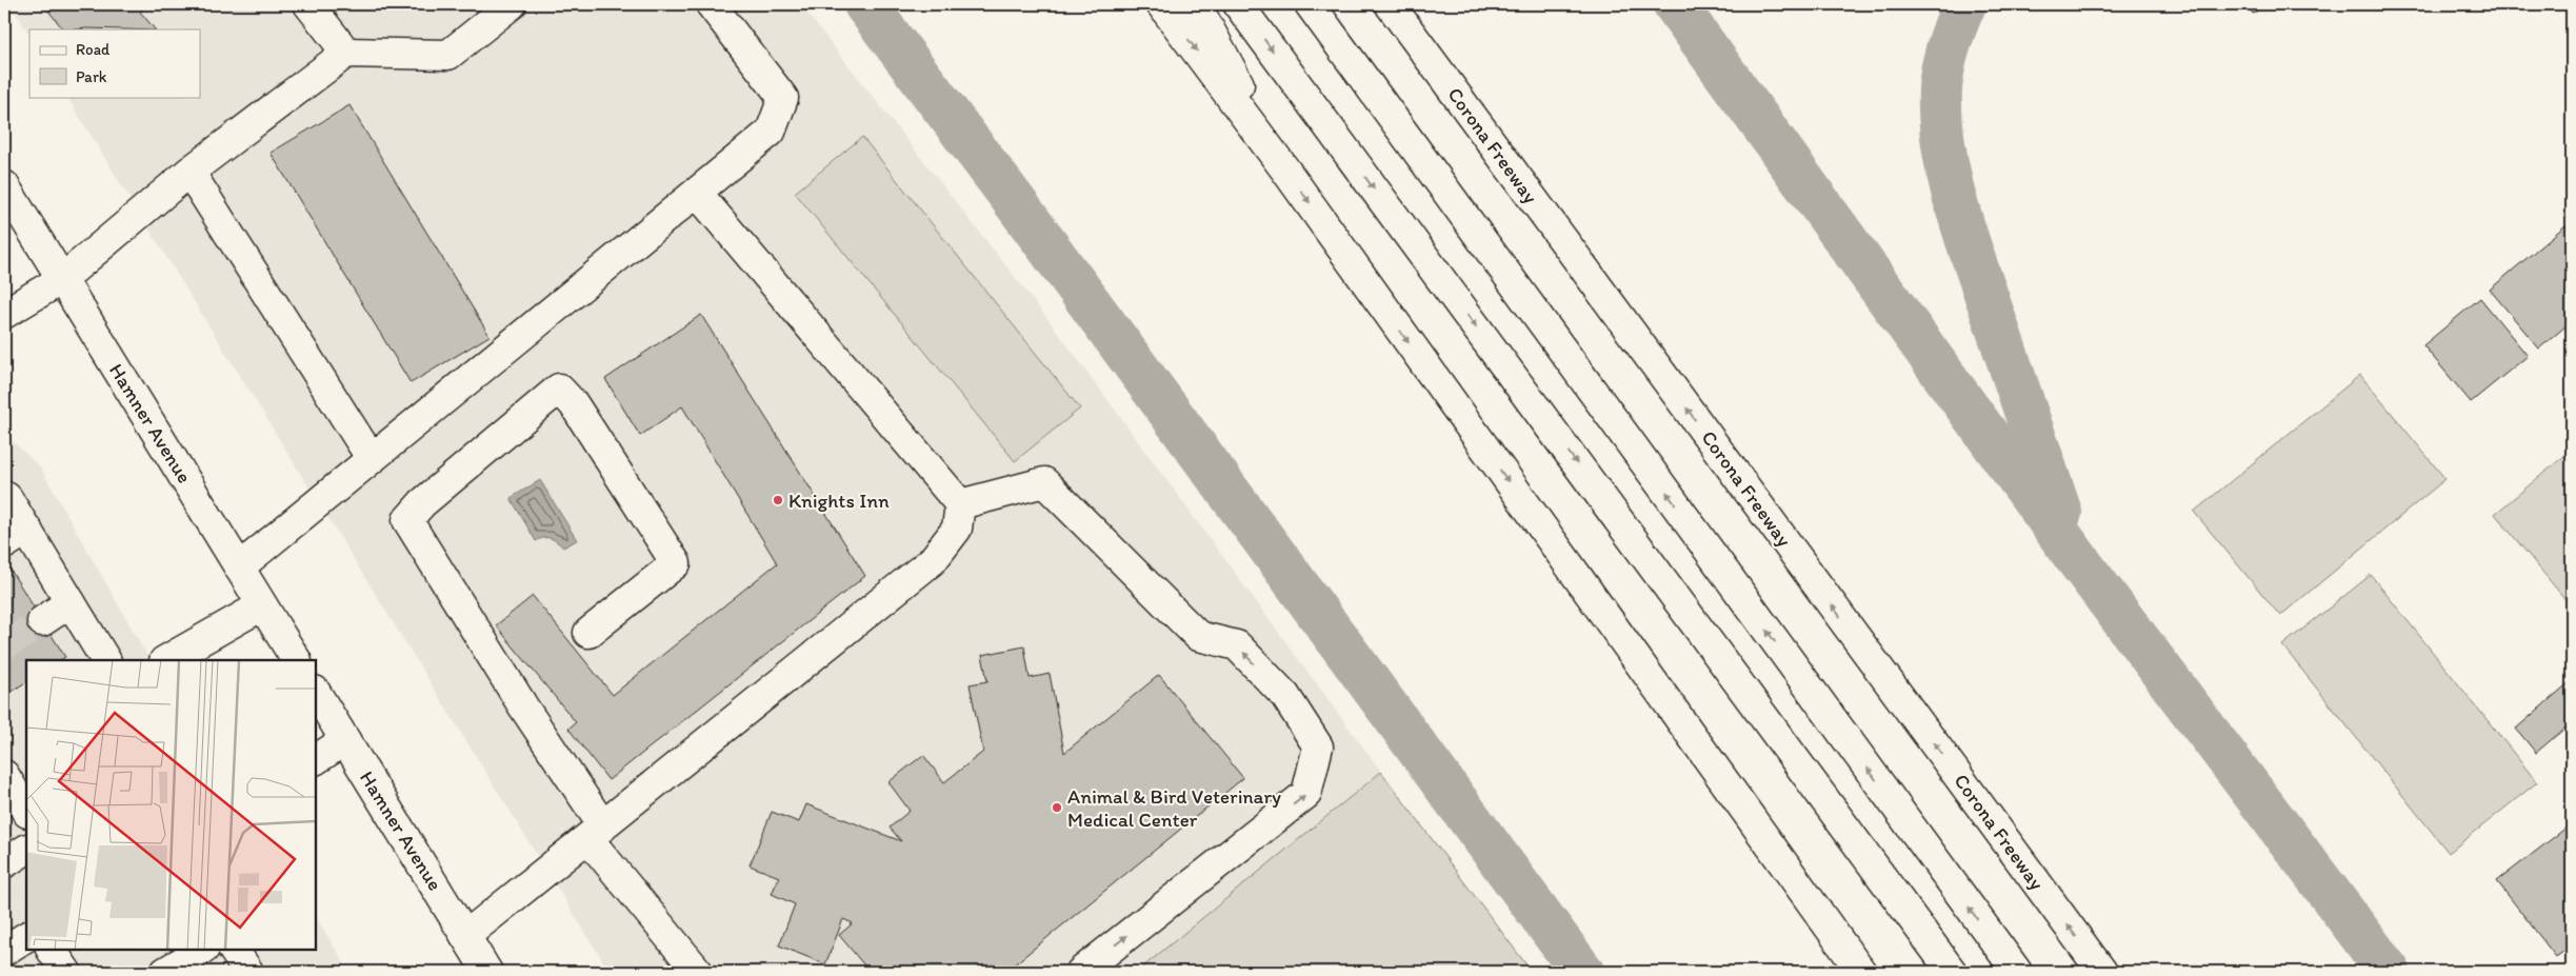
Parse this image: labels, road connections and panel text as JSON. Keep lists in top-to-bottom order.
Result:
{
  "streets": {
    "main road": ["Corona Freeway", "Hamner Avenue"]
  },
  "places": ["Knights Inn", "Animal & Bird Veterinary Medical Center"],
  "legend": ["Road", "Park"]
}
